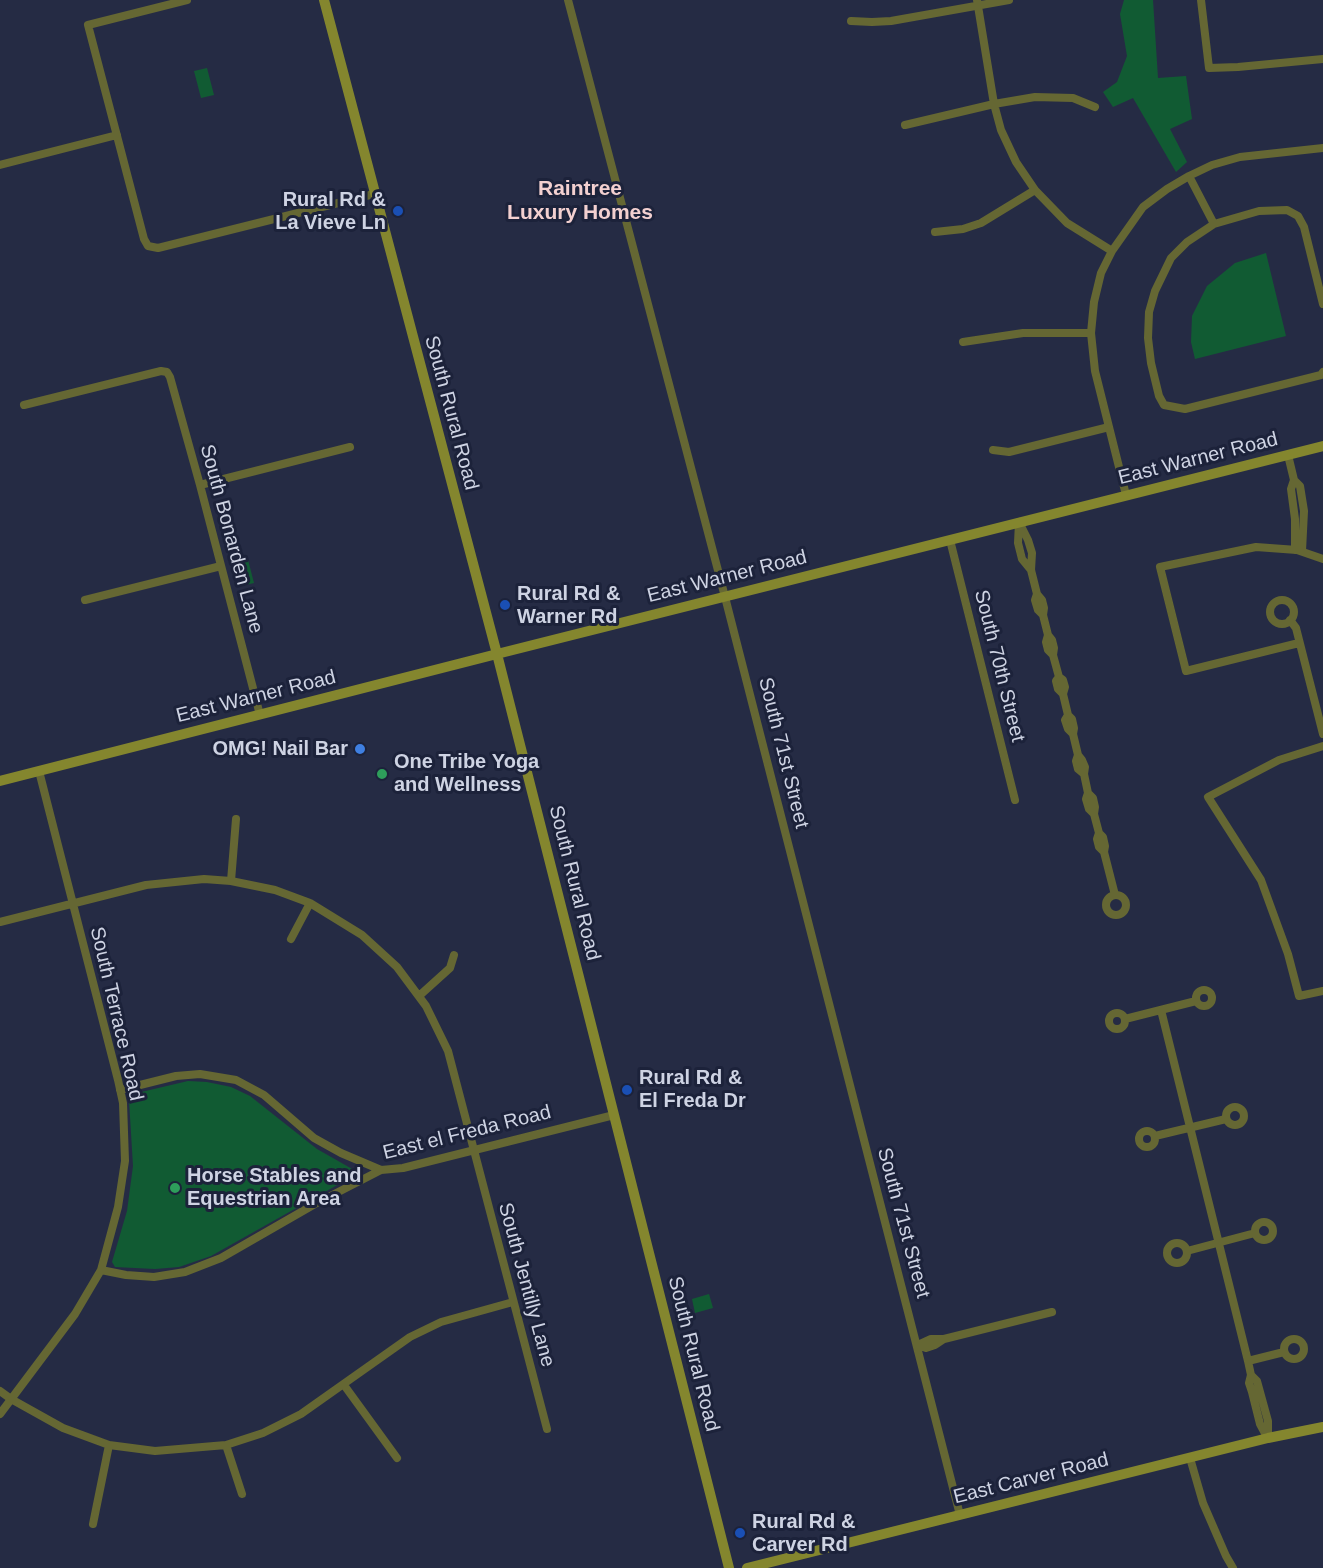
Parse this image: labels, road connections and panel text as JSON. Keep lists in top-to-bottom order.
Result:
{
  "streets": {
    "main road": ["South Rural Road", "East Warner Road", "East Carver Road"],
    "street": [
      "South Bonarden Lane",
      "South 70th Street",
      "South 71st Street",
      "South Terrace Road",
      "East el Freda Road",
      "South Jentilly Lane"
    ]
  },
  "crossings": [
    ["South Rural Road", "East Warner Road"],
    ["South Rural Road", "East el Freda Road"],
    ["East Warner Road", "South Bonarden Lane"],
    ["East Warner Road", "South 70th Street"],
    ["East Warner Road", "South 71st Street"],
    ["East Warner Road", "South Terrace Road"],
    ["South 71st Street", "East Carver Road"],
    ["South Terrace Road", "East el Freda Road"],
    ["South Terrace Road", "South Jentilly Lane"],
    ["East el Freda Road", "South Jentilly Lane"]
  ],
  "districts": ["Raintree Luxury Homes"],
  "places": [
    "Rural Rd & La Vieve Ln",
    "Rural Rd & Warner Rd",
    "OMG! Nail Bar",
    "One Tribe Yoga and Wellness",
    "Rural Rd & El Freda Dr",
    "Horse Stables and Equestrian Area",
    "Rural Rd & Carver Rd"
  ]
}
